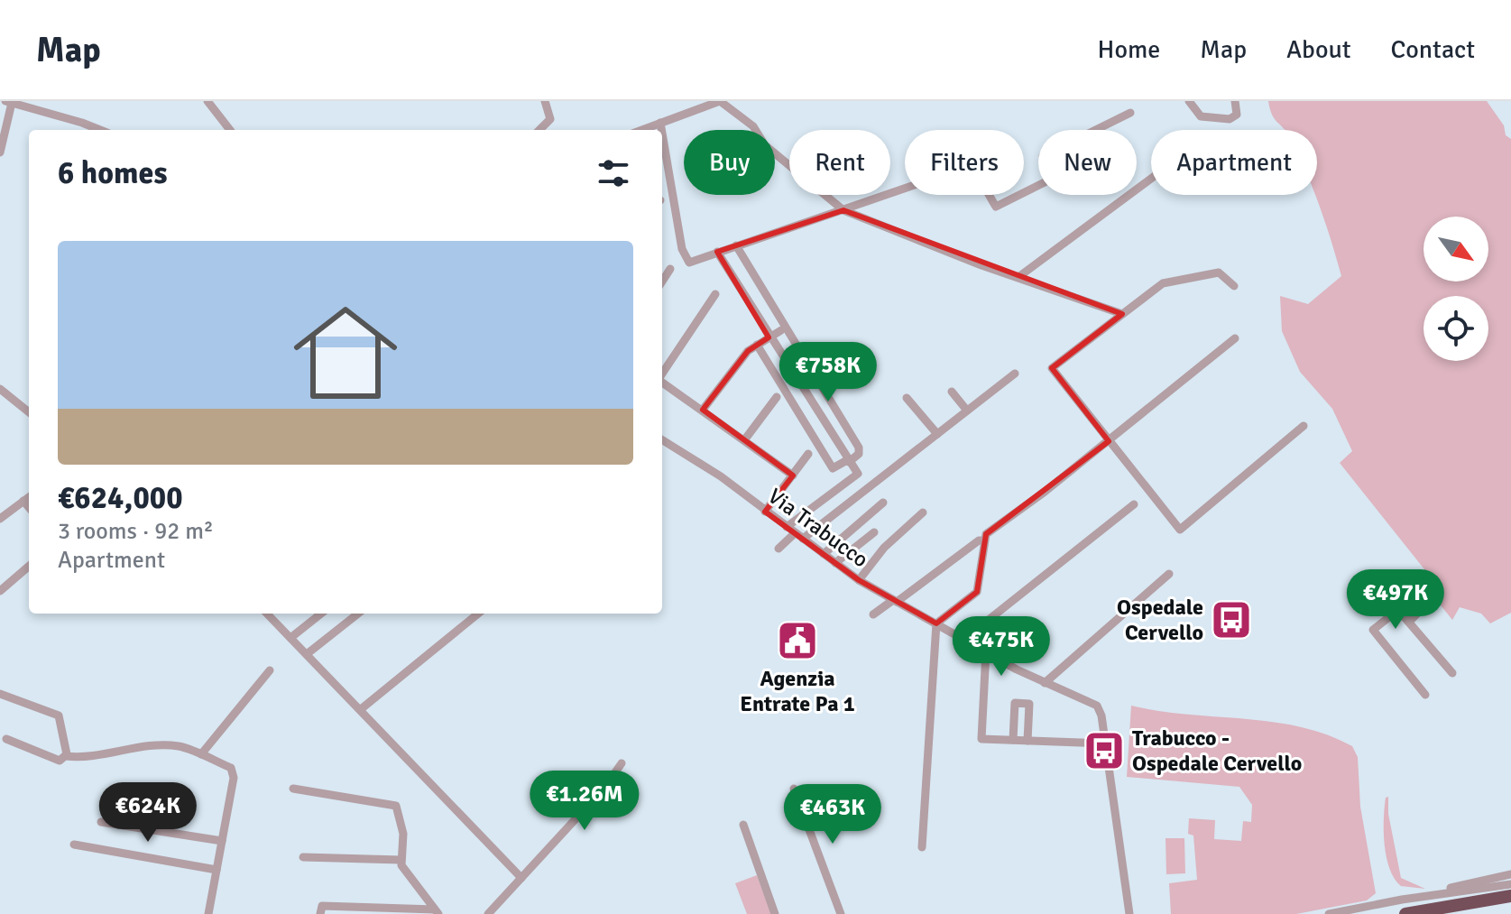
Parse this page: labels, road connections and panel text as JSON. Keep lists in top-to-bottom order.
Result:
{
  "streets": {
    "street": ["Via Trabucco"]
  },
  "places": {
    "bus stop": ["Ospedale Cervello", "Trabucco - Ospedale Cervello"],
    "public building": ["Agenzia Entrate Pa 1"]
  },
  "north": "bottom right",
  "page": {
    "header": "Map",
    "nav": [
      "Home",
      "Map",
      "About",
      "Contact"
    ],
    "chip": [
      "Buy",
      "Rent",
      "Filters",
      "New",
      "Apartment"
    ],
    "heading": "6 homes",
    "list": [
      {
        "name": "€624,000",
        "note": "3 rooms · 92 m² · Apartment"
      }
    ],
    "price": [
      "€758K",
      "€497K",
      "€475K",
      "€1.26M",
      "€624K",
      "€463K"
    ]
  }
}
